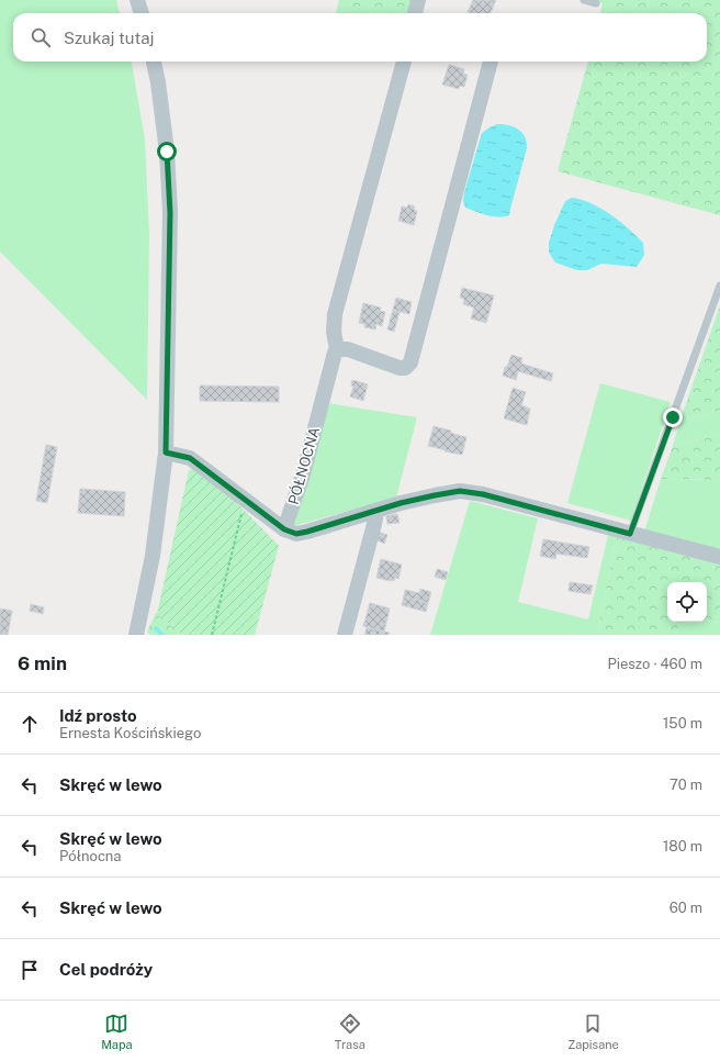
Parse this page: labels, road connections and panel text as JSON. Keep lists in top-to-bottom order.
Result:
{
  "streets": {
    "street": ["PÓŁNOCNA"]
  },
  "page": {
    "search": "Szukaj tutaj",
    "heading": ["6 min", "Pieszo · 460 m"],
    "list": [
      ["Idź prosto", "Ernesta Kościńskiego", "150 m"],
      ["Skręć w lewo", "70 m"],
      ["Skręć w lewo", "Północna", "180 m"],
      ["Skręć w lewo", "60 m"],
      "Cel podróży"
    ],
    "nav": ["Mapa", "Trasa", "Zapisane"]
  }
}
